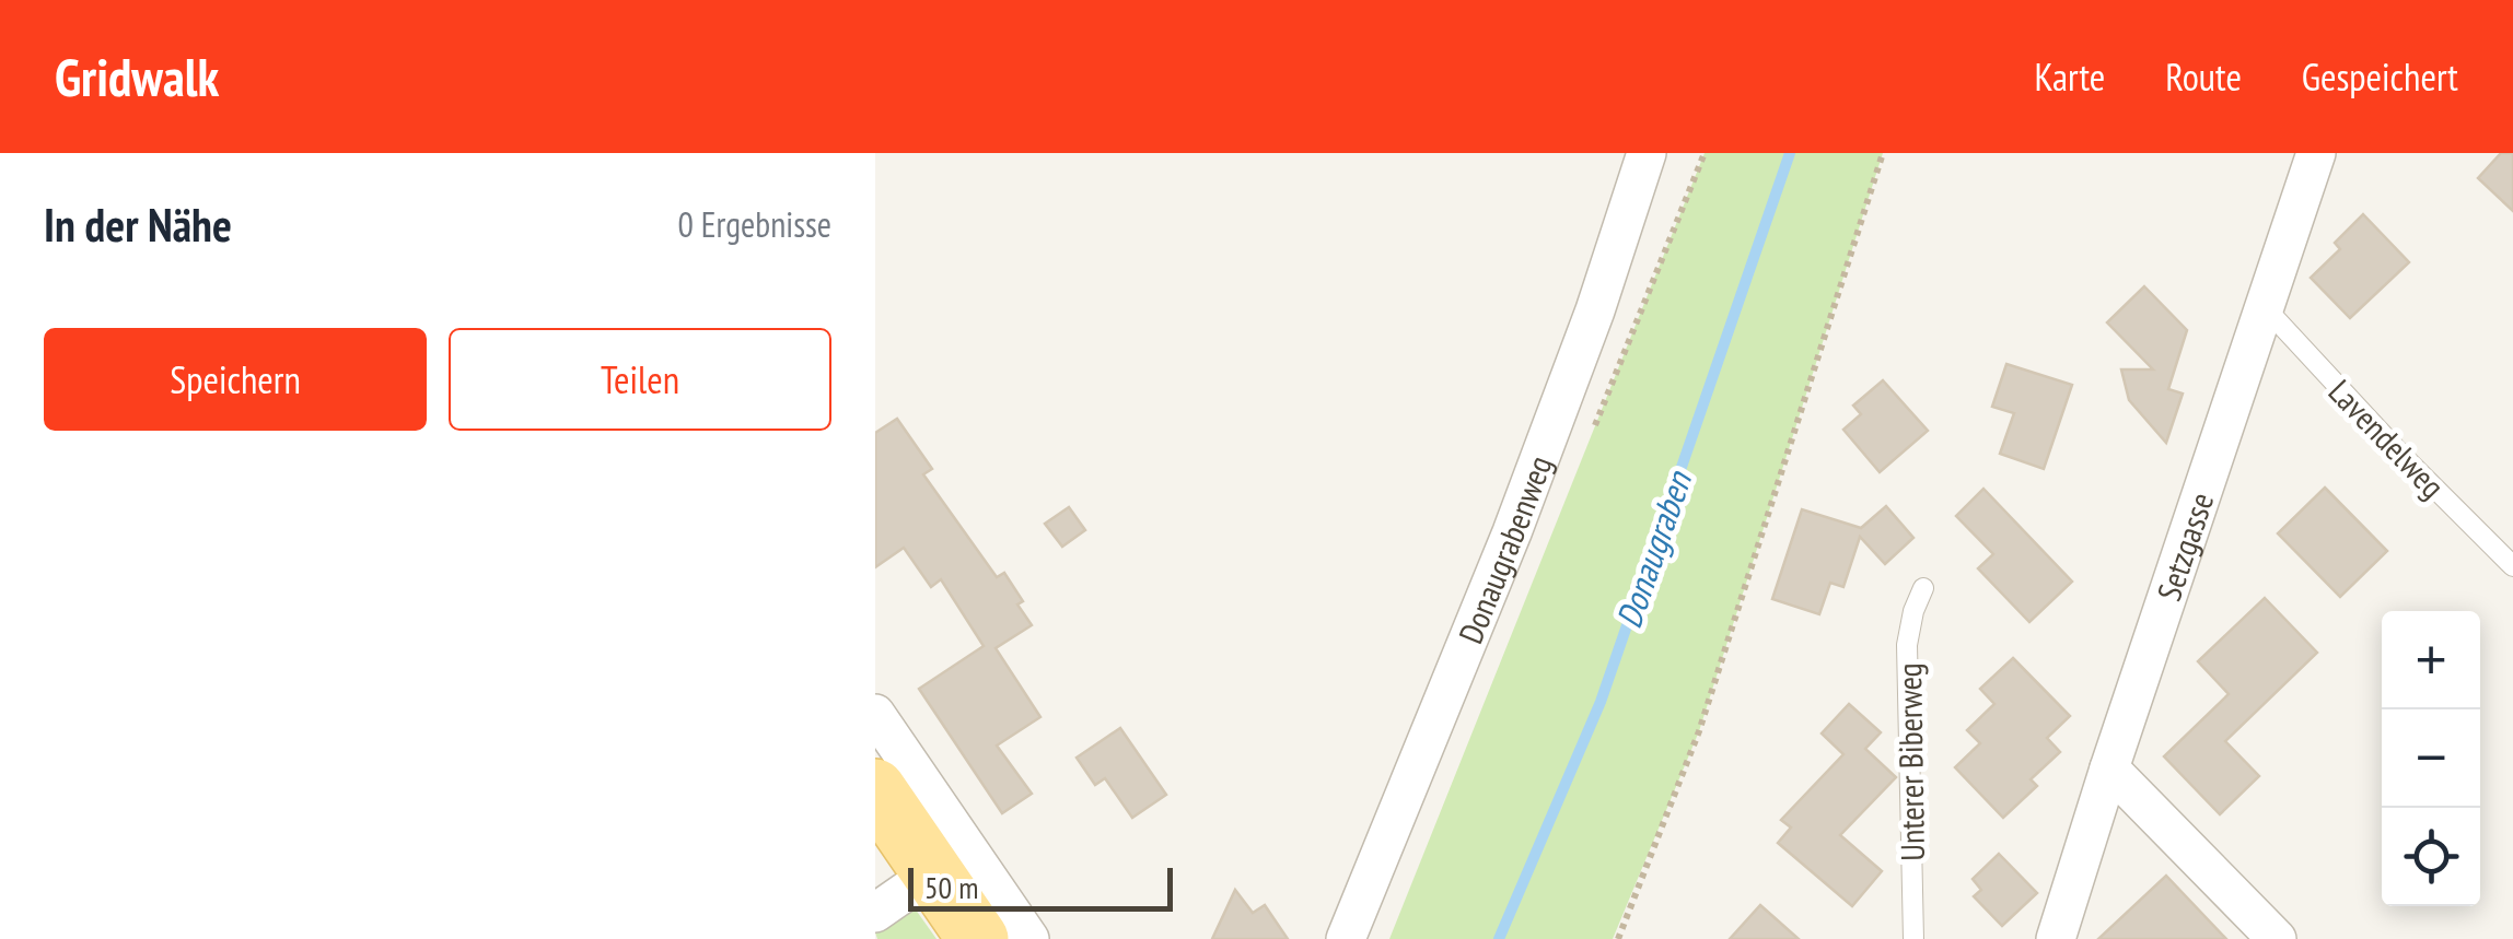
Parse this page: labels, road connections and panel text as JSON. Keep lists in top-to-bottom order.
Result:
{
  "streets": {
    "street": ["Setzgasse", "Donaugrabenweg"],
    "lane": ["Lavendelweg", "Unterer Biberweg"]
  },
  "crossings": [
    ["Lavendelweg", "Setzgasse"]
  ],
  "water": ["Donaugraben"],
  "scale_bar": "50 m",
  "page": {
    "header": "Gridwalk",
    "nav": ["Karte", "Route", "Gespeichert"],
    "heading": ["In der Nähe", "0 Ergebnisse"],
    "buttons": ["Speichern", "Teilen"],
    "map_buttons": ["+", "−"],
    "scale": "50 m"
  }
}
